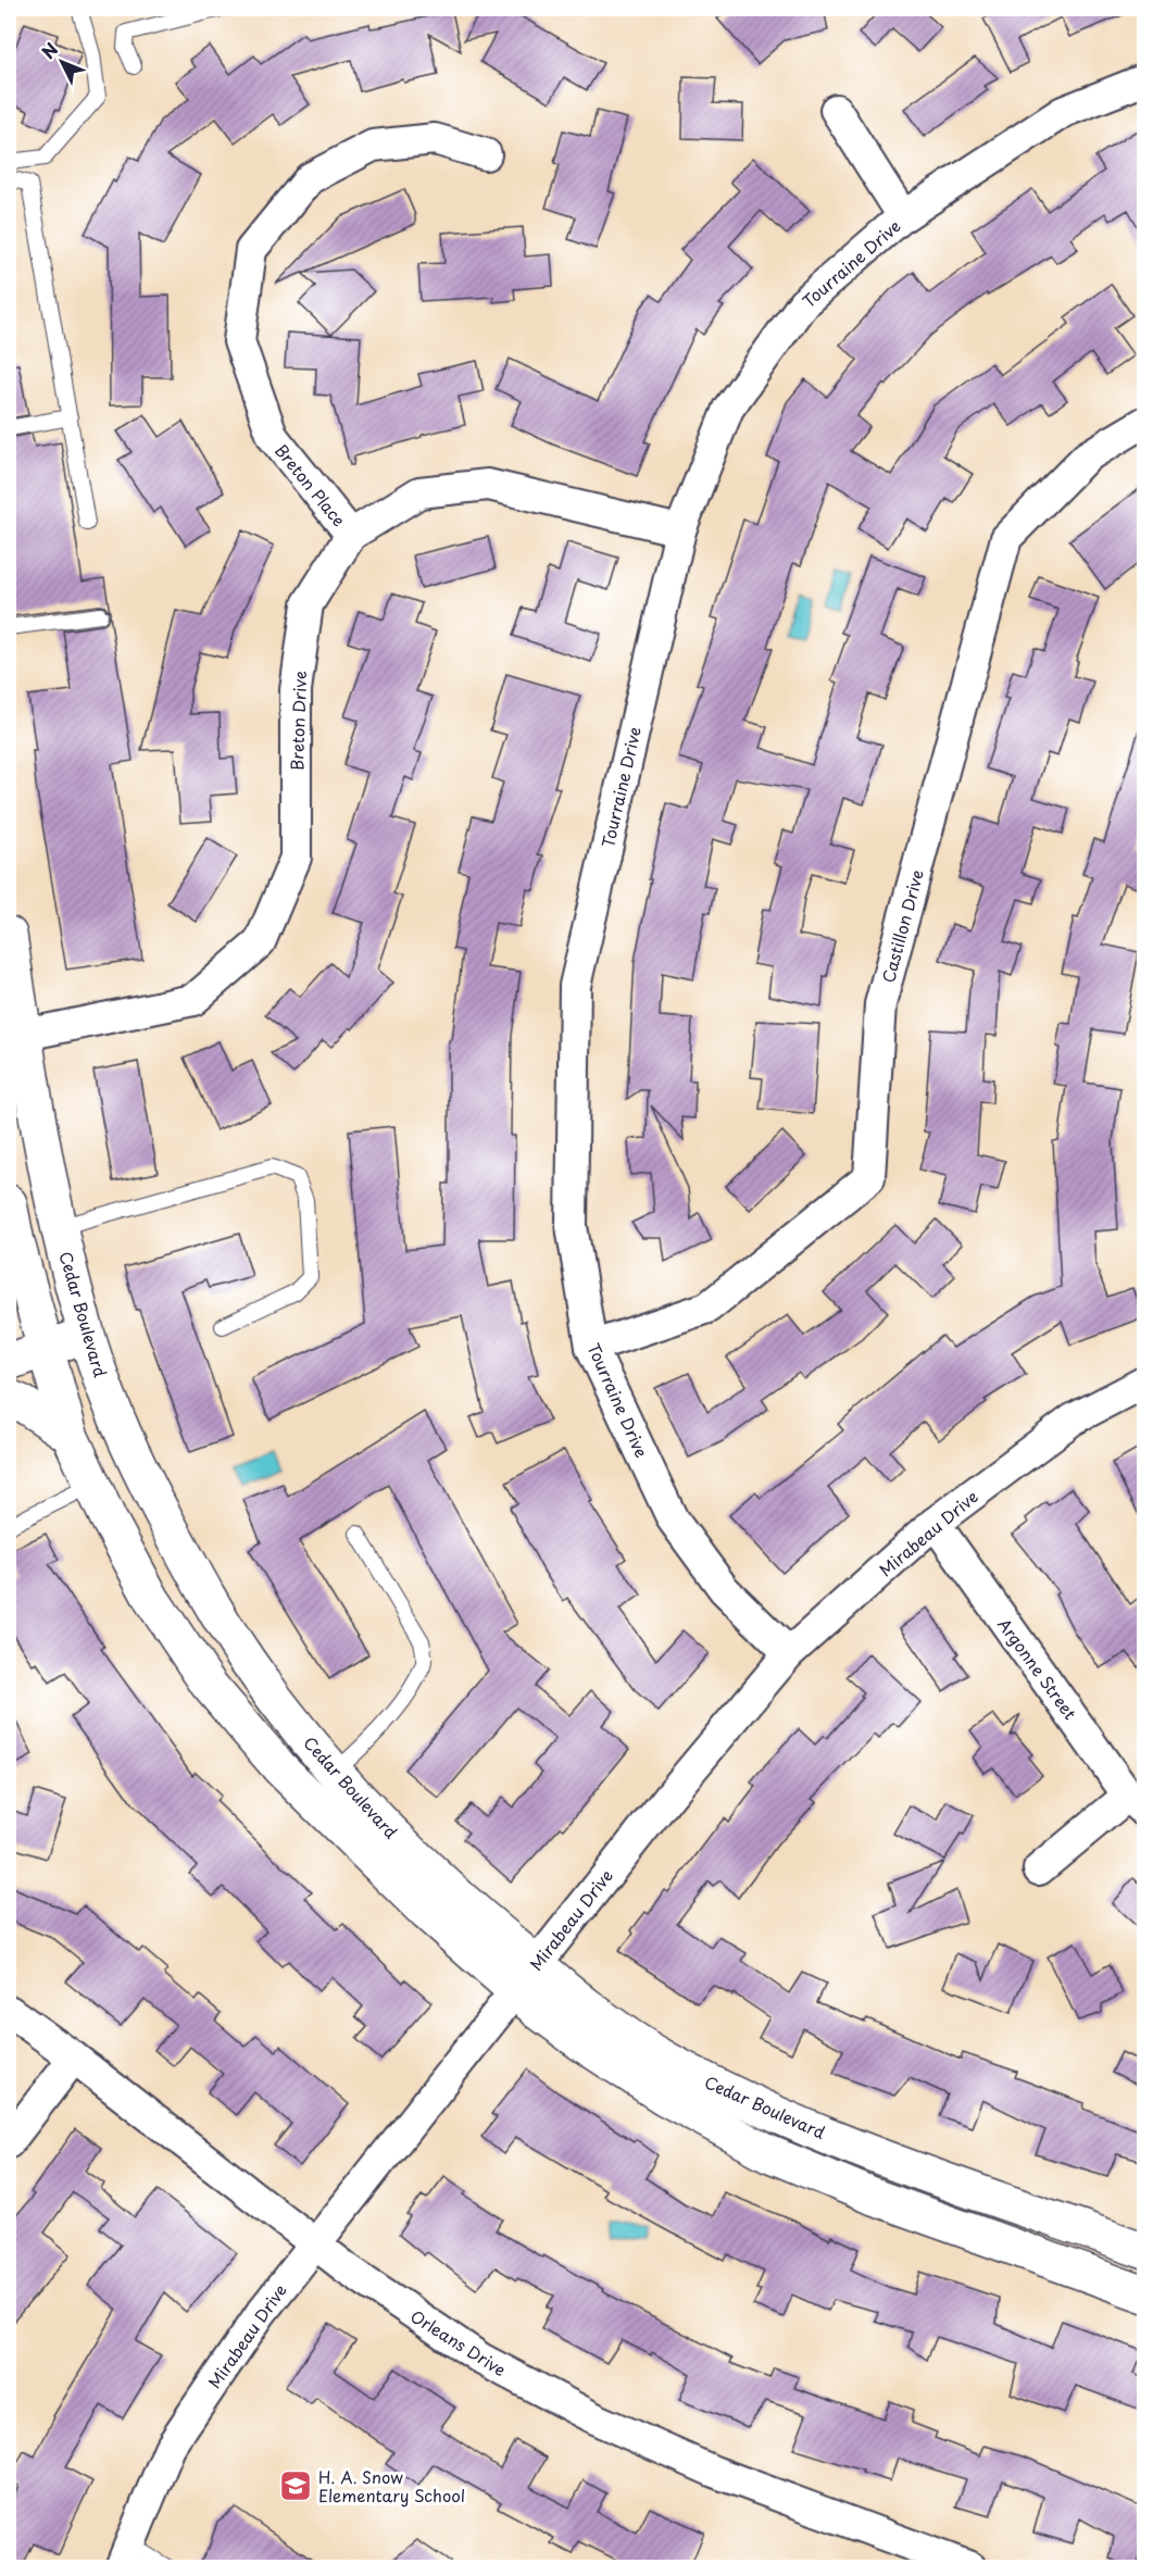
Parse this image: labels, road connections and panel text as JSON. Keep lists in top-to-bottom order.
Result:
{
  "streets": {
    "street": [
      "Tourraine Drive",
      "Breton Place",
      "Breton Drive",
      "Castillon Drive",
      "Cedar Boulevard",
      "Mirabeau Drive",
      "Argonne Street",
      "Orleans Drive"
    ]
  },
  "crossings": [
    ["Tourraine Drive", "Breton Drive"],
    ["Tourraine Drive", "Castillon Drive"],
    ["Tourraine Drive", "Mirabeau Drive"],
    ["Breton Place", "Breton Drive"],
    ["Breton Drive", "Cedar Boulevard"],
    ["Cedar Boulevard", "Mirabeau Drive"],
    ["Mirabeau Drive", "Argonne Street"],
    ["Mirabeau Drive", "Orleans Drive"]
  ],
  "places": {
    "school or university": ["H. A. Snow Elementary School"]
  },
  "north": "top left"
}
